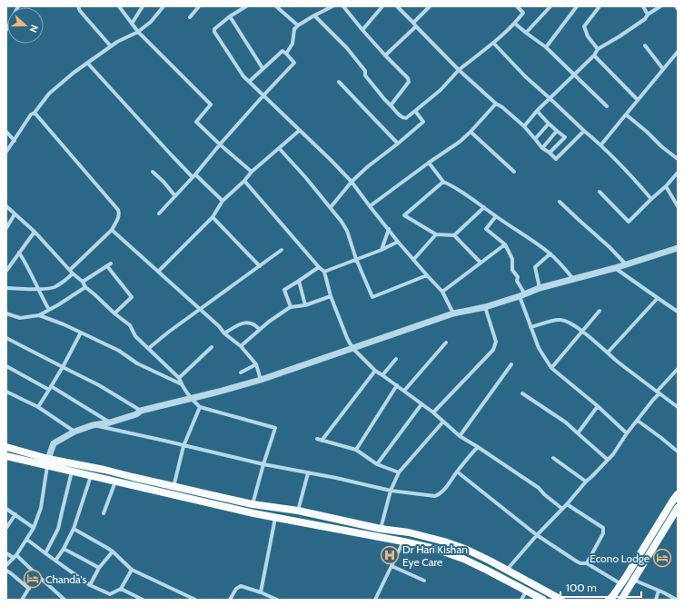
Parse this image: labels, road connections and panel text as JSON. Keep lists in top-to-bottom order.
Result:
{
  "places": {
    "hospital": ["Dr Hari Kishan Eye Care"],
    "hotel": ["Econo Lodge", "Chanda's"]
  },
  "scale_bar": "100 m",
  "north": "right"
}
